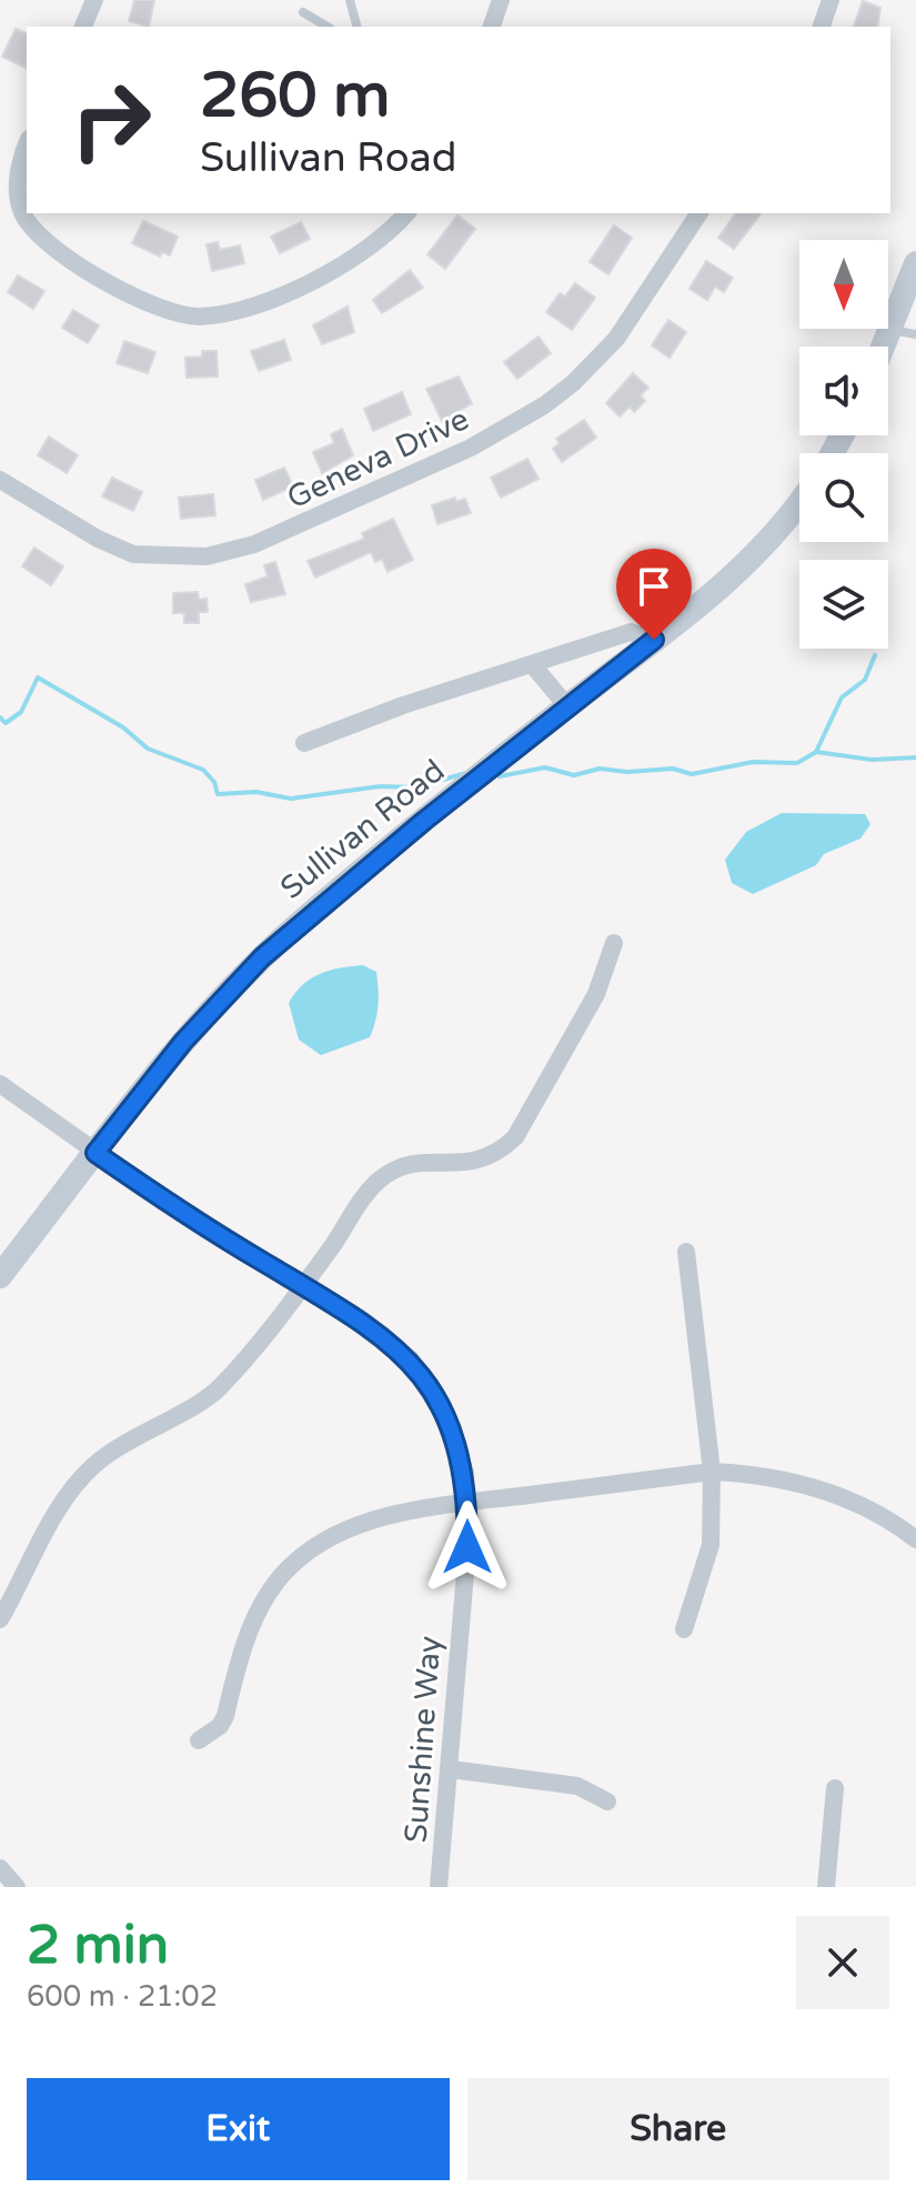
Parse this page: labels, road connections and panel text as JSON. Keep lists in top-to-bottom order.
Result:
{
  "streets": {
    "street": ["Geneva Drive", "Sullivan Road", "Sunshine Way"]
  },
  "crossings": [
    ["Sullivan Road", "Sunshine Way"]
  ],
  "north": "bottom",
  "page": {
    "turn": ["260 m", "Sullivan Road"],
    "heading": ["2 min", "600 m · 21:02"],
    "buttons": ["Exit", "Share"]
  }
}
